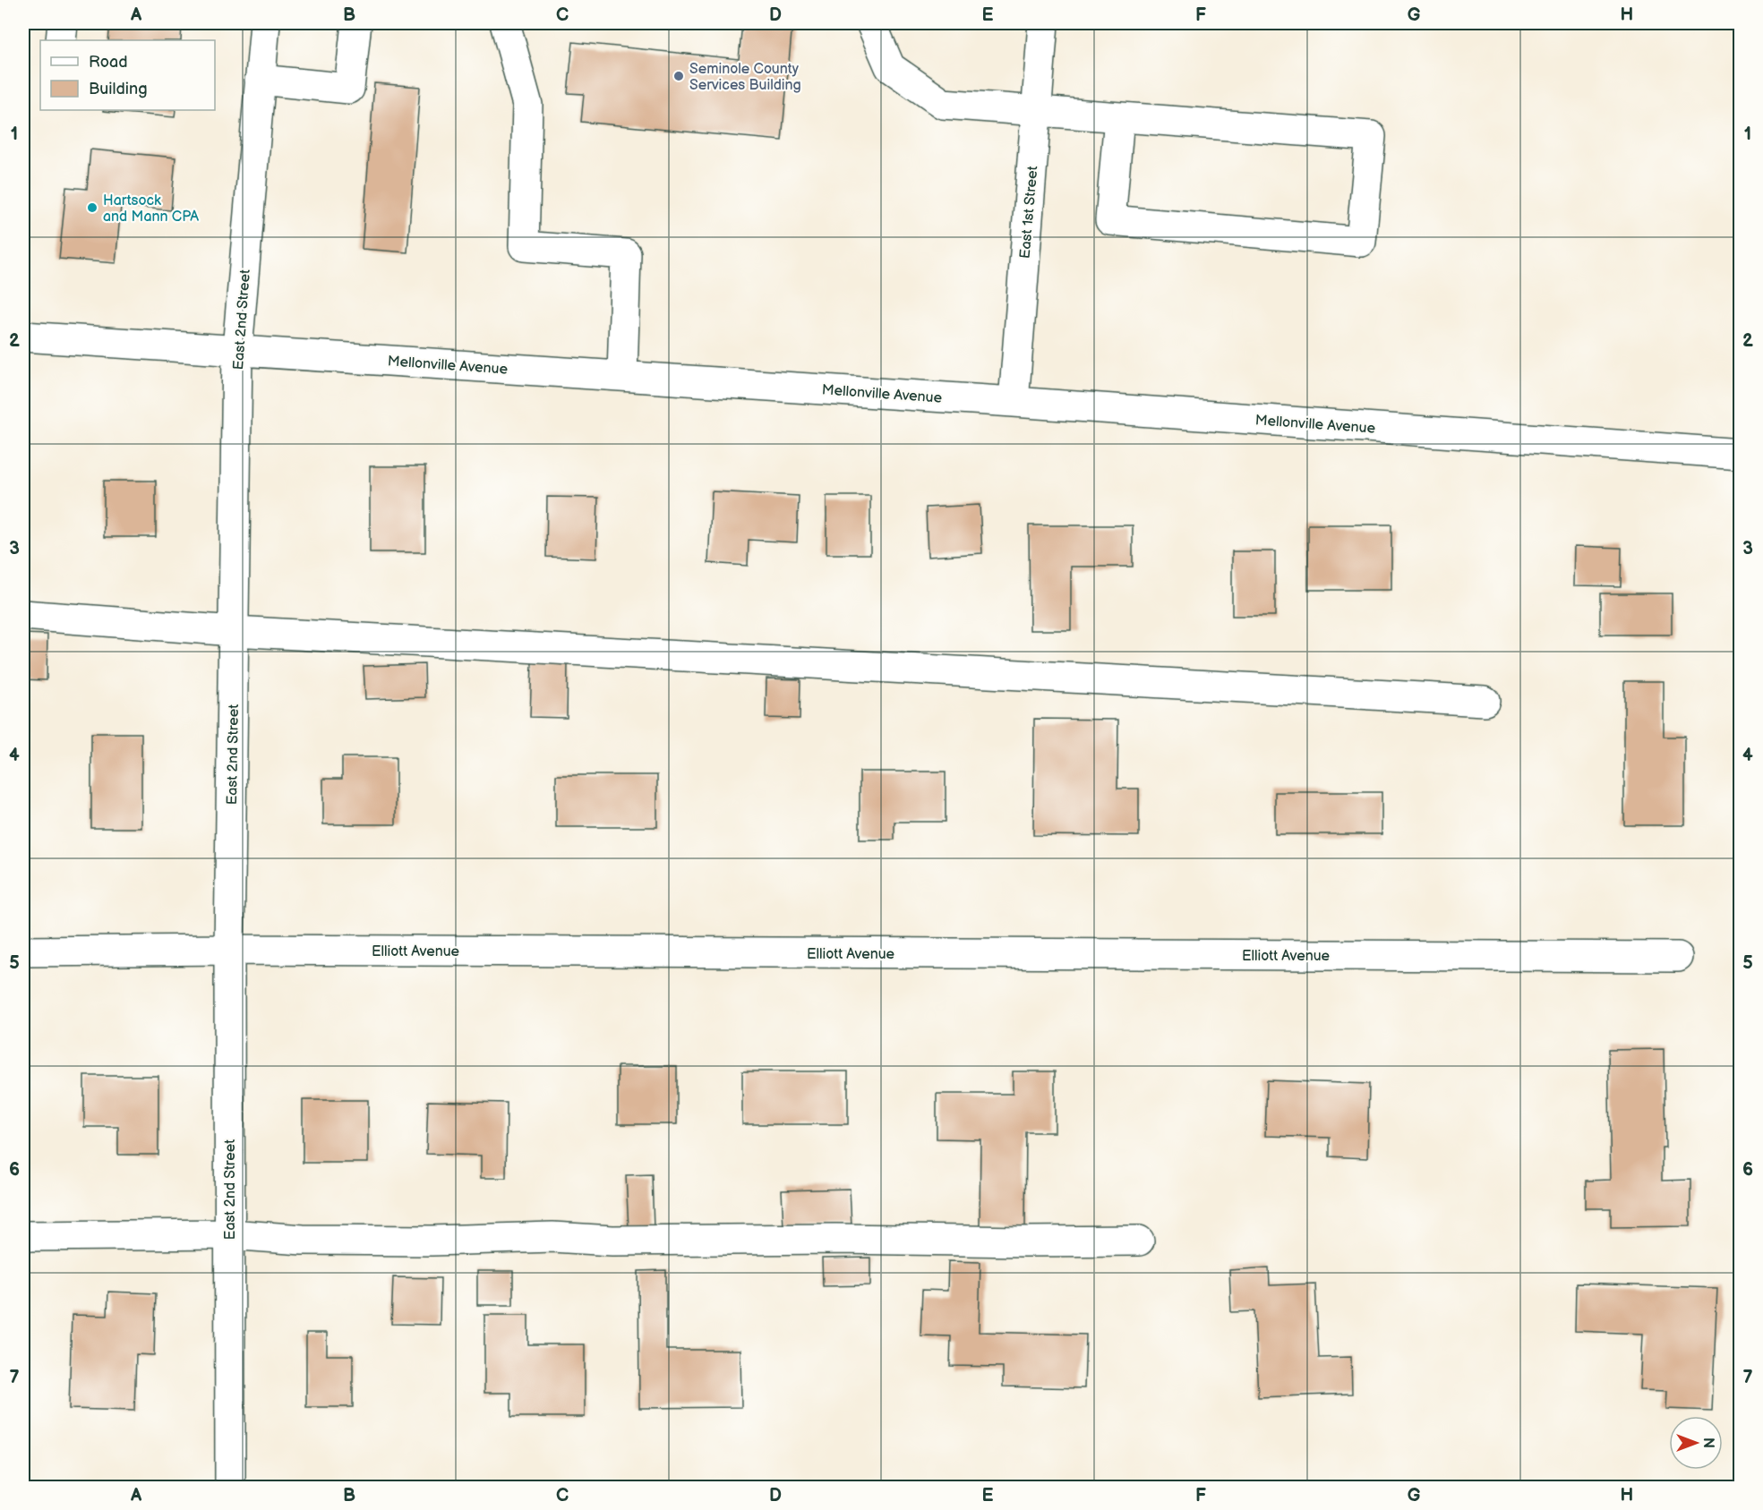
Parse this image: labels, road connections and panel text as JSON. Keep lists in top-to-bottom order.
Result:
{
  "streets": {
    "street": [
      "East 1st Street",
      "East 2nd Street",
      "Mellonville Avenue",
      "Elliott Avenue"
    ]
  },
  "crossings": [
    ["East 1st Street", "Mellonville Avenue"],
    ["East 2nd Street", "Mellonville Avenue"],
    ["East 2nd Street", "Elliott Avenue"]
  ],
  "places": ["Seminole County Services Building", "Hartsock and Mann CPA"],
  "legend": ["Road", "Building"],
  "north": "right",
  "grid": {
    "columns": [
      "A",
      "B",
      "C",
      "D",
      "E",
      "F",
      "G",
      "H"
    ],
    "rows": [
      "1",
      "2",
      "3",
      "4",
      "5",
      "6",
      "7"
    ]
  }
}
